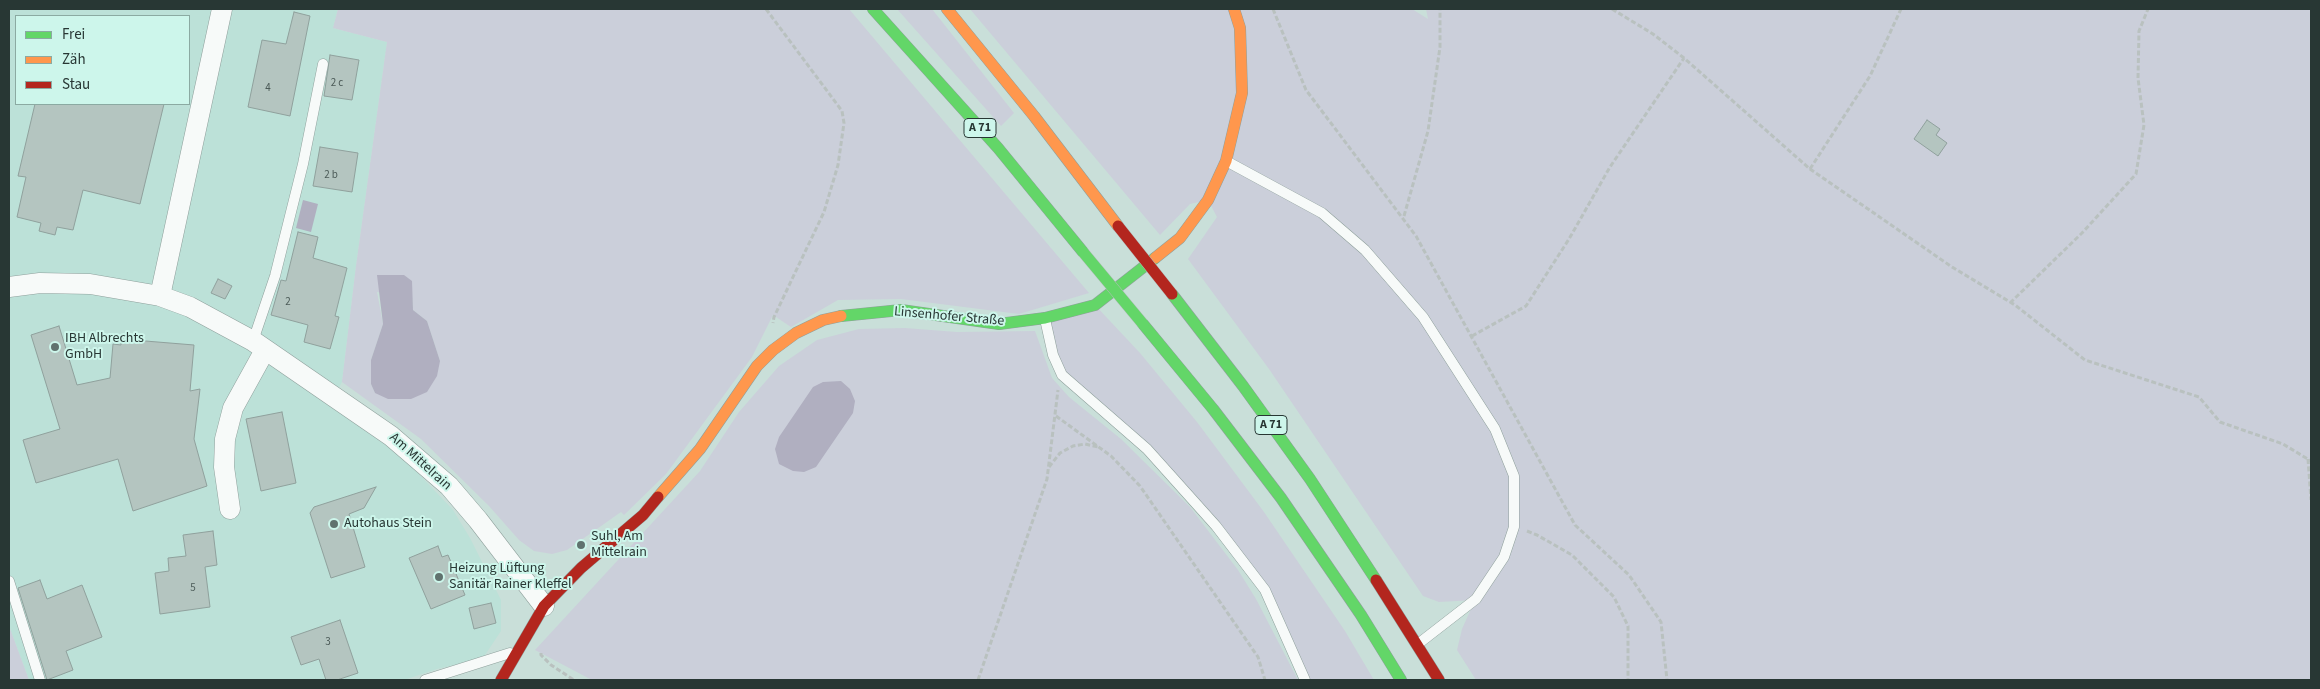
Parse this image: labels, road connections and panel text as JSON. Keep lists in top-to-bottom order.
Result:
{
  "streets": {
    "main road": ["A 71", "Linsenhofer Straße"],
    "street": ["Am Mittelrain"]
  },
  "crossings": [
    ["Linsenhofer Straße", "Am Mittelrain"]
  ],
  "places": [
    "IBH Albrechts GmbH",
    "Autohaus Stein",
    "Suhl, Am Mittelrain",
    "Heizung Lüftung Sanitär Rainer Kleffel"
  ],
  "house_numbers": [
    "2 c",
    "4",
    "2 b",
    "2",
    "5",
    "3"
  ],
  "legend": ["Frei", "Zäh", "Stau"]
}
